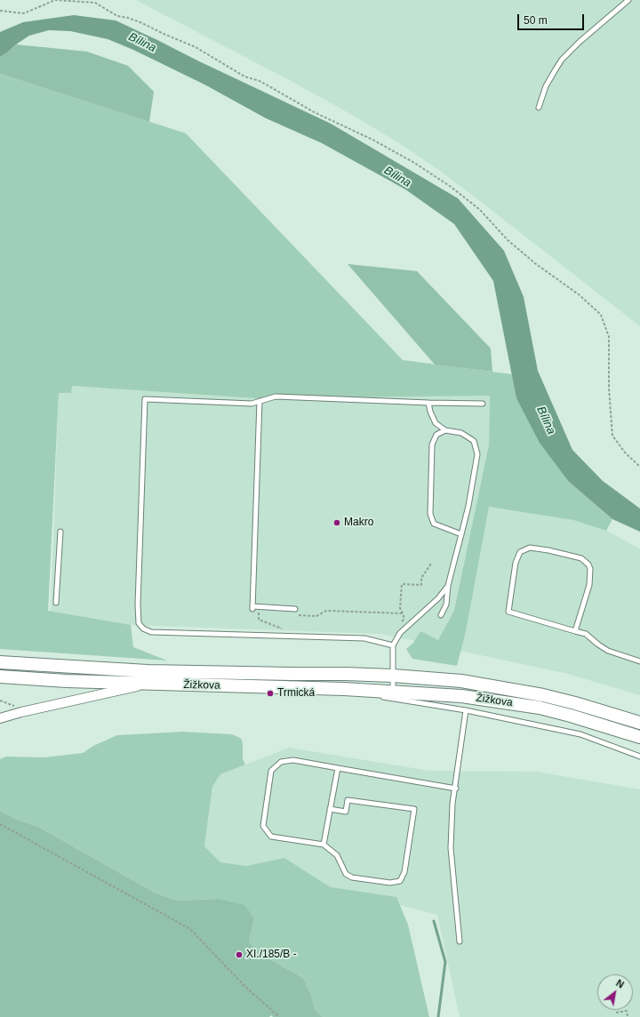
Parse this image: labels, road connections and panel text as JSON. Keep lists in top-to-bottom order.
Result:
{
  "streets": {
    "main road": ["Žižkova"]
  },
  "water": ["Bílina"],
  "places": ["Makro", "Trmická", "XI./185/B -"],
  "scale_bar": "50 m",
  "north": "top right"
}
